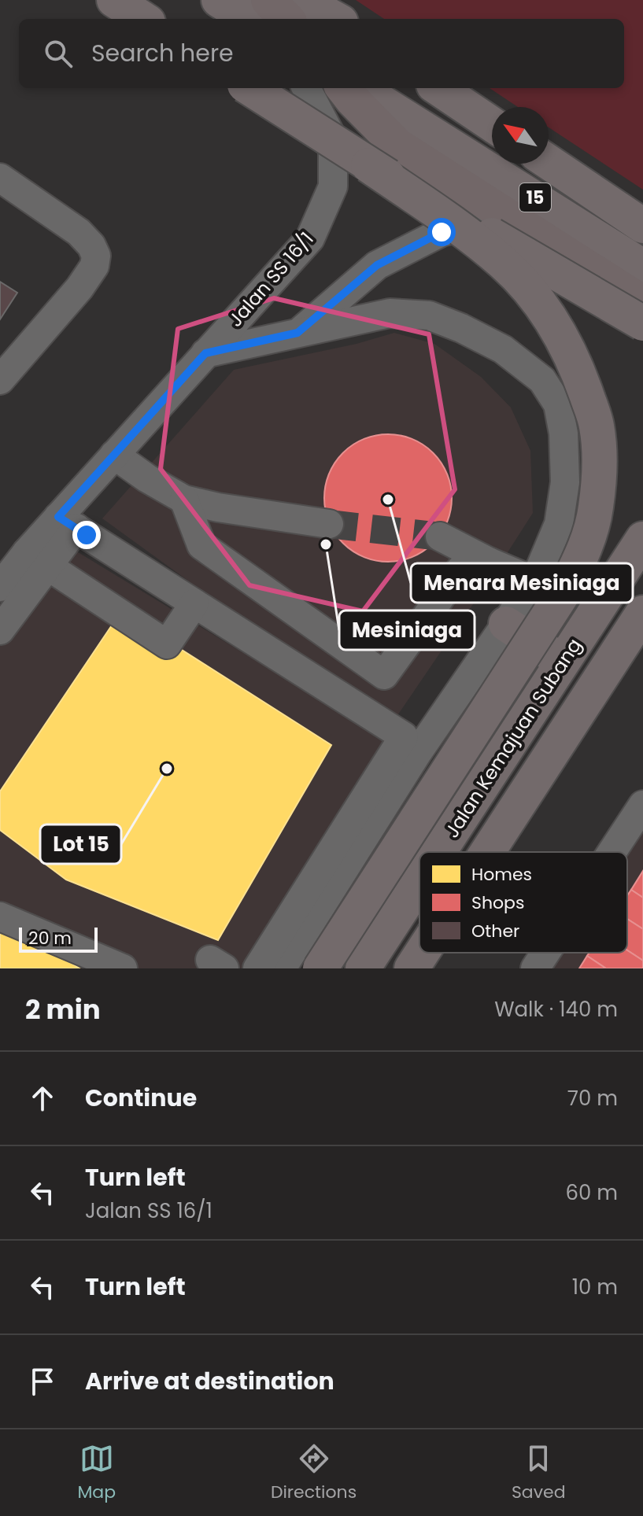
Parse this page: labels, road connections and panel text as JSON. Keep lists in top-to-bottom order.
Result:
{
  "streets": {
    "main road": ["15", "Jalan Kemajuan Subang"],
    "street": ["Jalan SS 16/1"]
  },
  "places": ["Menara Mesiniaga", "Mesiniaga", "Lot 15"],
  "legend": ["Homes", "Shops", "Other"],
  "scale_bar": "20 m",
  "north": "top left",
  "page": {
    "search": "Search here",
    "scale": "20 m",
    "heading": ["2 min", "Walk · 140 m"],
    "list": [
      ["Continue", "70 m"],
      ["Turn left", "Jalan SS 16/1", "60 m"],
      ["Turn left", "10 m"],
      "Arrive at destination"
    ],
    "nav": ["Map", "Directions", "Saved"]
  }
}
